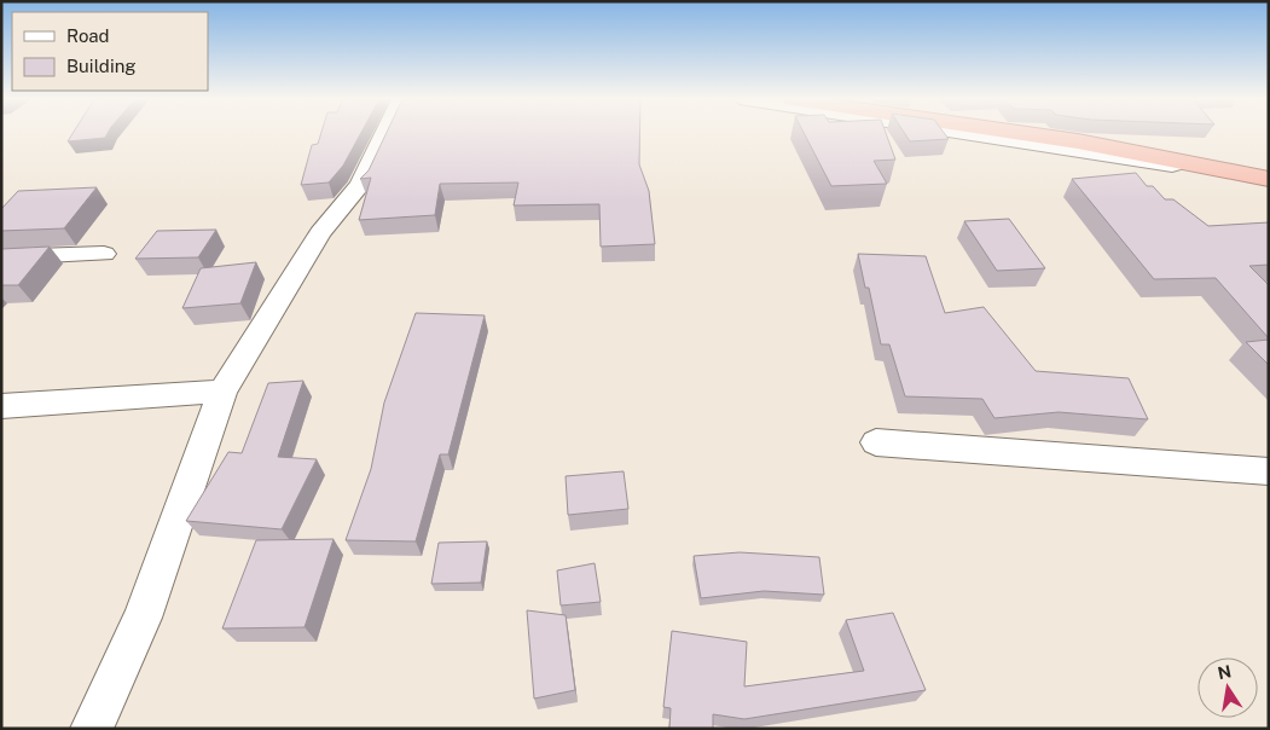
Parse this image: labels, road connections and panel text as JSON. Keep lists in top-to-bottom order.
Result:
{
  "legend": ["Road", "Building"],
  "north": "top"
}
